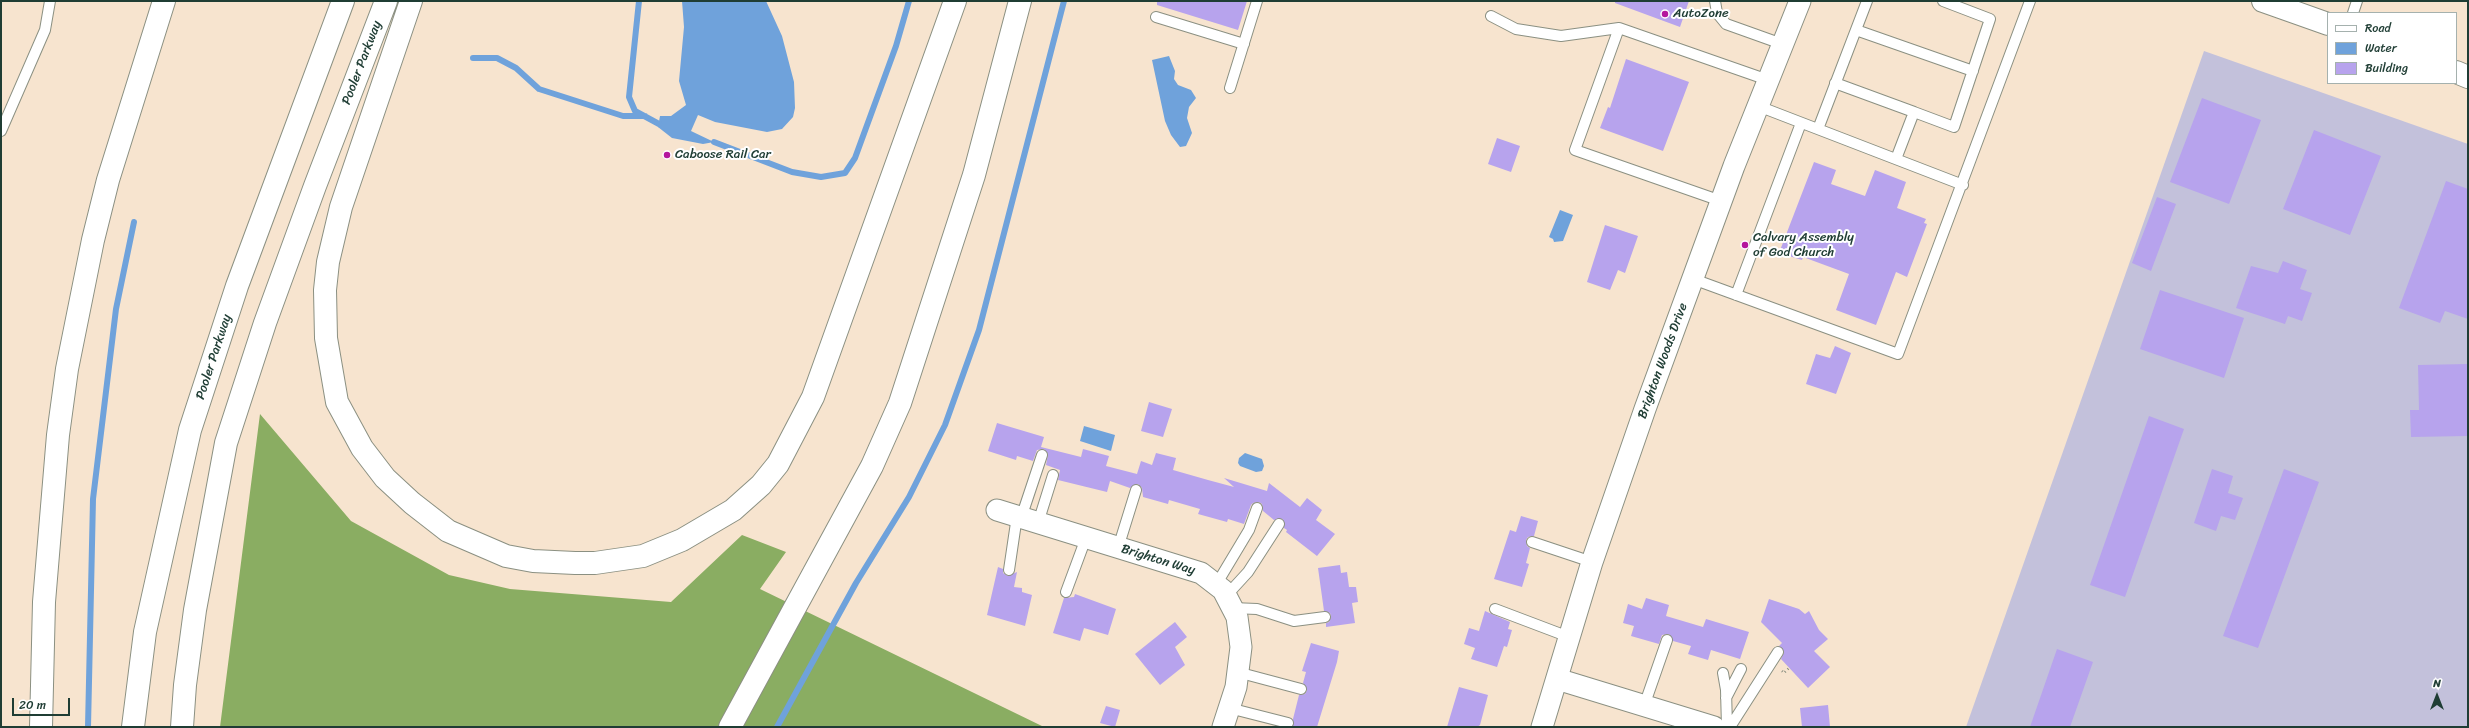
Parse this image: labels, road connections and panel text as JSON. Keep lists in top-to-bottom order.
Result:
{
  "streets": {
    "main road": ["Pooler Parkway"],
    "street": ["Brighton Woods Drive", "Brighton Way"]
  },
  "places": ["AutoZone", "Caboose Rail Car", "Calvary Assembly of God Church"],
  "legend": ["Road", "Water", "Building"],
  "scale_bar": "20 m",
  "north": "top"
}
